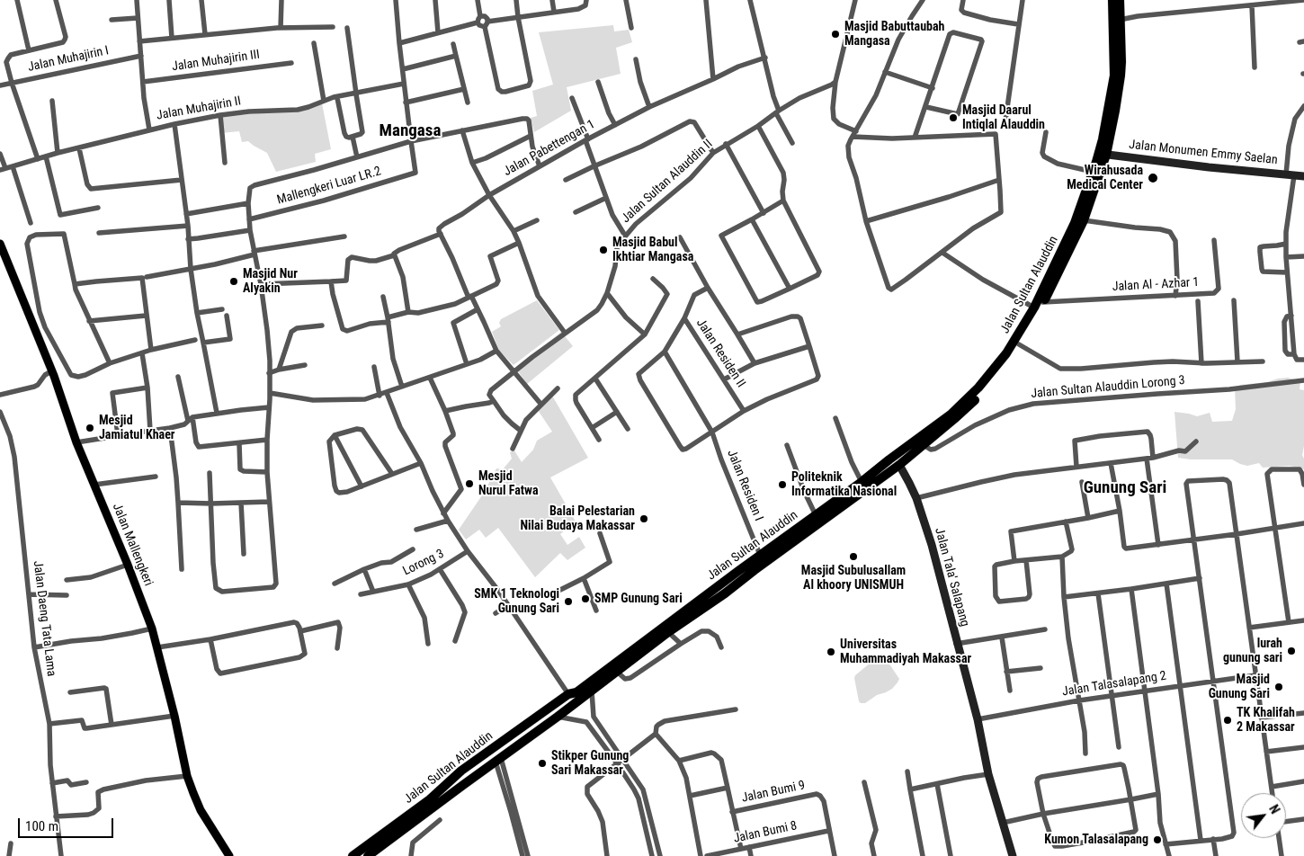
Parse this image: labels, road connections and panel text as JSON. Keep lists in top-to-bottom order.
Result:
{
  "streets": {
    "highway": ["Jalan Sultan Alauddin"],
    "main road": ["Jalan Monumen Emmy Saelan", "Jalan Mallengkeri", "Jalan Tala' Salapang"],
    "street": [
      "Jalan Muhajirin I",
      "Jalan Muhajirin III",
      "Jalan Muhajirin II",
      "Jalan Pabettengan 1",
      "Jalan Sultan Alauddin II",
      "Mallengkeri Luar LR.2",
      "Jalan Al - Azhar 1",
      "Jalan Residen II",
      "Jalan Sultan Alauddin Lorong 3",
      "Jalan Residen I",
      "Lorong 3",
      "Jalan Daeng Tata Lama",
      "Jalan Talasalapang 2",
      "Jalan Bumi 9",
      "Jalan Bumi 8"
    ]
  },
  "crossings": [
    ["Jalan Monumen Emmy Saelan", "Jalan Sultan Alauddin"],
    ["Jalan Sultan Alauddin", "Jalan Al - Azhar 1"],
    ["Jalan Sultan Alauddin", "Jalan Sultan Alauddin Lorong 3"],
    ["Jalan Sultan Alauddin", "Jalan Residen I"],
    ["Jalan Sultan Alauddin", "Jalan Tala' Salapang"],
    ["Jalan Residen II", "Jalan Residen I"],
    ["Jalan Tala' Salapang", "Jalan Talasalapang 2"],
    ["Jalan Bumi 9", "Jalan Bumi 8"]
  ],
  "districts": ["Mangasa", "Gunung Sari"],
  "places": [
    "Masjid Babuttaubah Mangasa",
    "Masjid Daarul Intiqlal Alauddin",
    "Wirahusada Medical Center",
    "Masjid Babul Ikhtiar Mangasa",
    "Masjid Nur Alyakin",
    "Mesjid Jamiatul Khaer",
    "Mesjid Nurul Fatwa",
    "Politeknik Informatika Nasional",
    "Balai Pelestarian Nilai Budaya Makassar",
    "Masjid Subulusallam Al khoory UNISMUH",
    "SMP Gunung Sari",
    "SMK 1 Teknologi Gunung Sari",
    "lurah gunung sari",
    "Universitas Muhammadiyah Makassar",
    "Masjid Gunung Sari",
    "TK Khalifah 2 Makassar",
    "Stikper Gunung Sari Makassar",
    "Kumon Talasalapang"
  ],
  "scale_bar": "100 m",
  "north": "top right"
}
